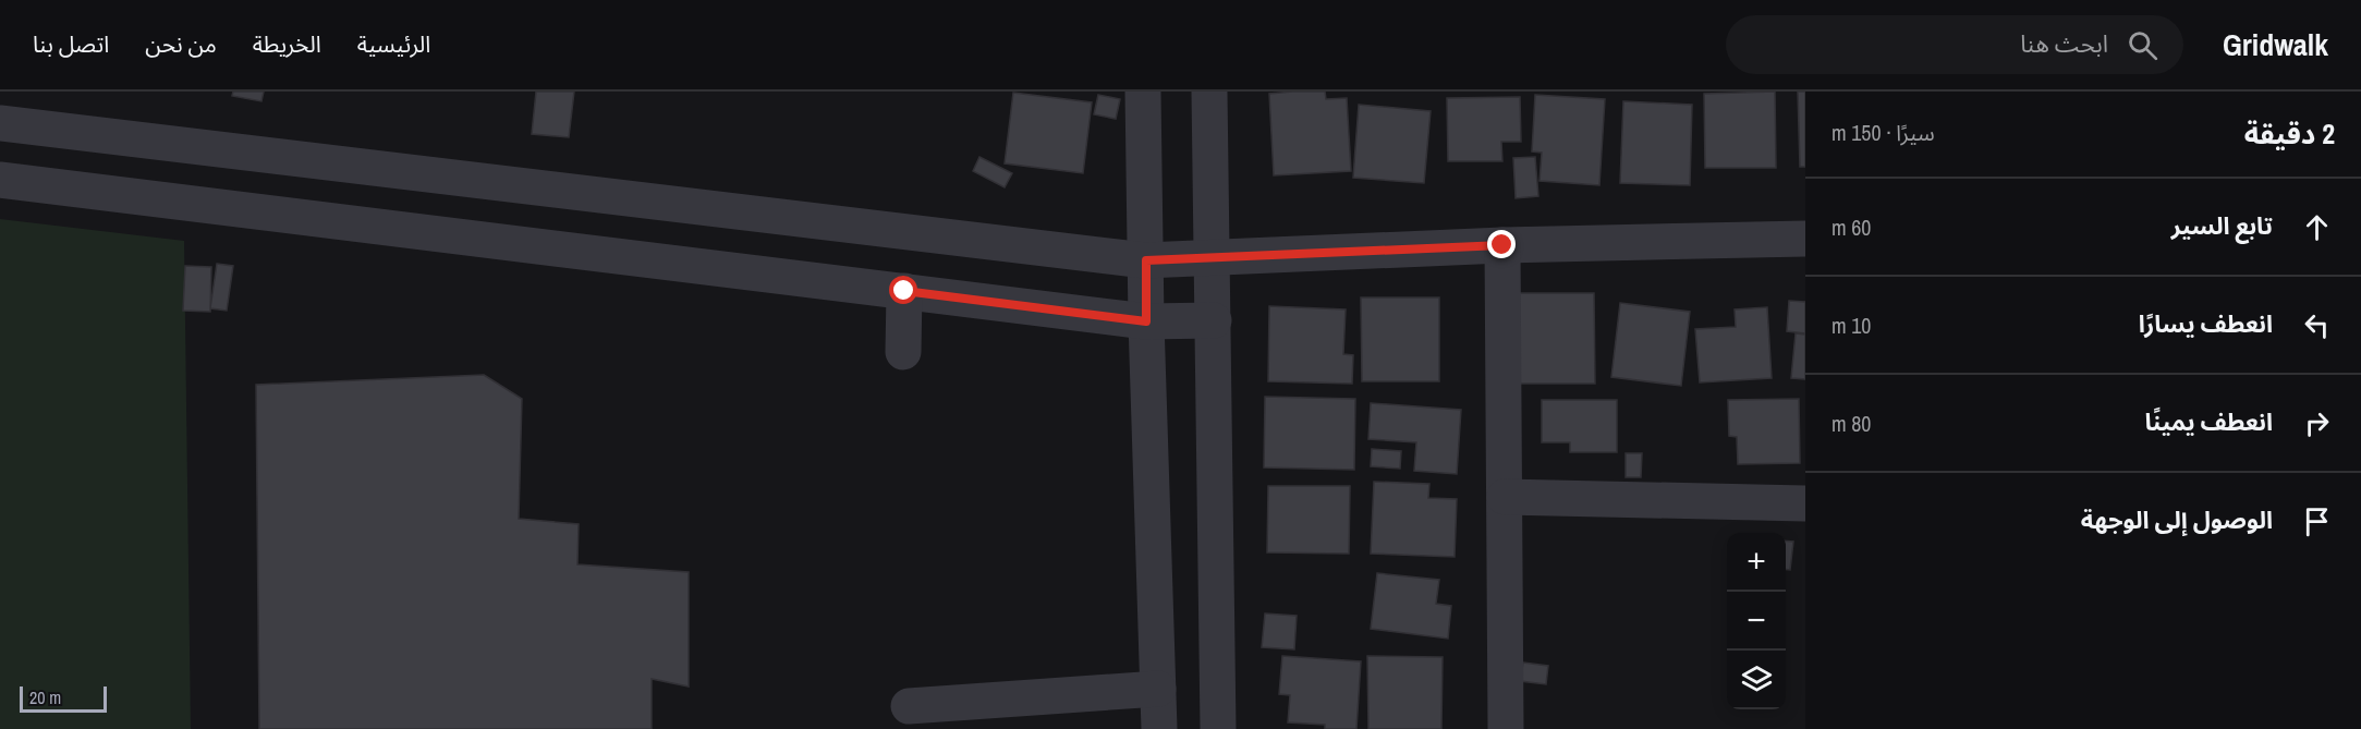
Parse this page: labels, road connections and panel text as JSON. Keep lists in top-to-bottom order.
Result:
{
  "scale_bar": "20 m",
  "page": {
    "header": "Gridwalk",
    "search": "ابحث هنا",
    "nav": [
      "الرئيسية",
      "الخريطة",
      "من نحن",
      "اتصل بنا"
    ],
    "heading": ["2 دقيقة", "سيرًا · 150 m"],
    "list": [
      ["تابع السير", "60 m"],
      ["انعطف يسارًا", "10 m"],
      ["انعطف يمينًا", "80 m"],
      "الوصول إلى الوجهة"
    ],
    "map_buttons": ["+", "−"],
    "scale": "20 m"
  }
}
